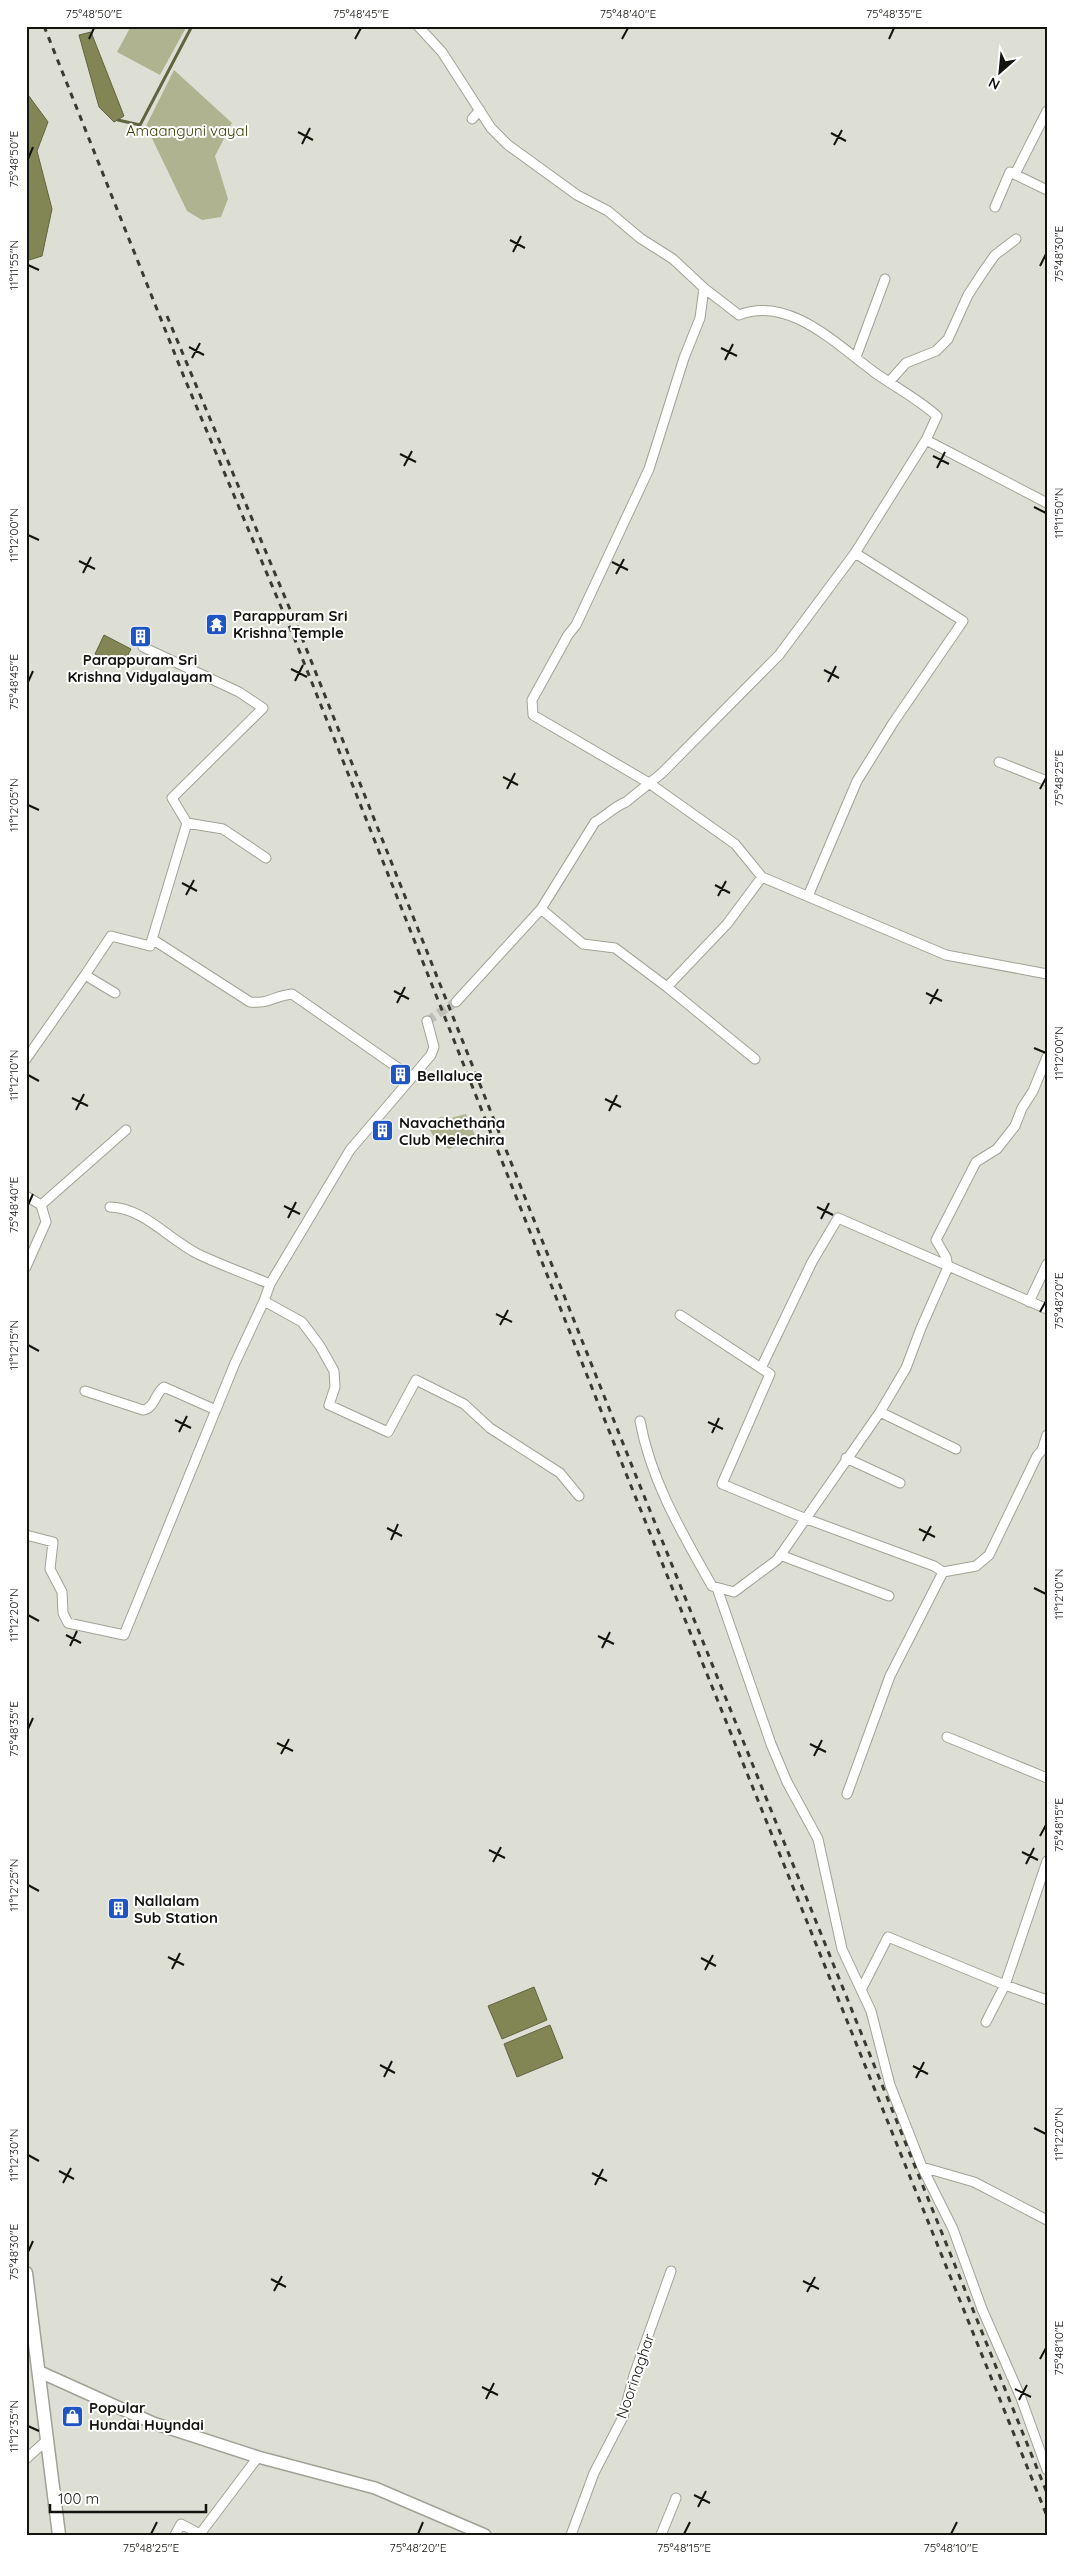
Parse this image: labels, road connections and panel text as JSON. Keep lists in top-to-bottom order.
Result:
{
  "streets": {
    "street": ["Noorinaghar"]
  },
  "parks": ["Amaanguni vayal"],
  "places": {
    "temple": ["Parappuram Sri Krishna Temple"],
    "building": [
      "Parappuram Sri Krishna Vidyalayam",
      "Bellaluce",
      "Navachethana Club Melechira",
      "Nallalam Sub Station"
    ],
    "shop": ["Popular Hundai Huyndai"]
  },
  "scale_bar": "100 m",
  "north": "bottom left",
  "coordinates": [
    "75°48'50\"E",
    "75°48'45\"E",
    "75°48'40\"E",
    "75°48'35\"E",
    "75°48'30\"E",
    "11°11'55\"N",
    "11°11'50\"N",
    "11°12'00\"N",
    "75°48'25\"E",
    "11°12'05\"N",
    "11°12'10\"N",
    "75°48'20\"E",
    "11°12'15\"N",
    "11°12'20\"N",
    "75°48'15\"E",
    "11°12'25\"N",
    "11°12'30\"N",
    "75°48'10\"E",
    "11°12'35\"N"
  ]
}
